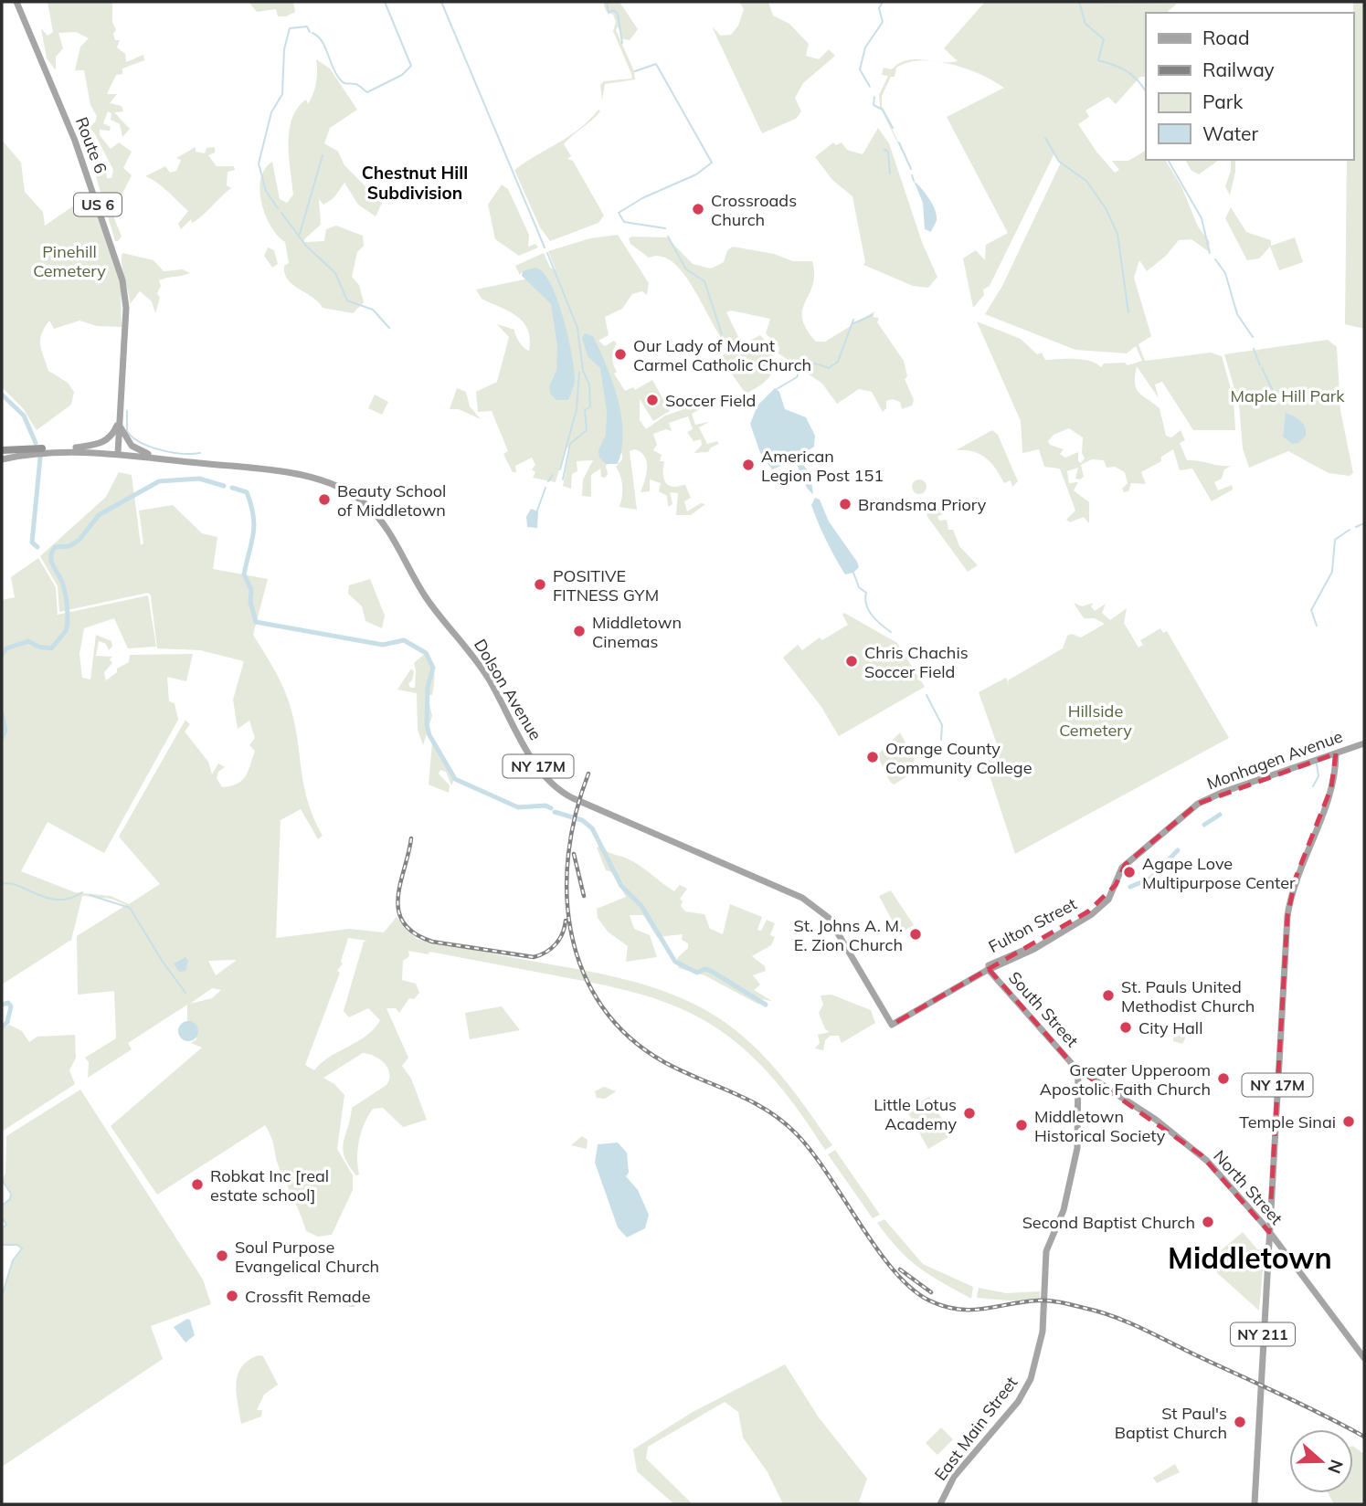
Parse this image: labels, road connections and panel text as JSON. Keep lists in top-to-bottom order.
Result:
{
  "streets": {
    "main road": [
      "Route 6",
      "US 6",
      "Dolson Avenue",
      "Monhagen Avenue",
      "NY 17M",
      "Fulton Street",
      "South Street",
      "North Street",
      "NY 211",
      "East Main Street"
    ]
  },
  "crossings": [
    ["Route 6", "US 6"],
    ["US 6", "NY 17M"],
    ["Dolson Avenue", "NY 17M"],
    ["Dolson Avenue", "Fulton Street"],
    ["Monhagen Avenue", "NY 17M"],
    ["Monhagen Avenue", "Fulton Street"],
    ["NY 17M", "North Street"],
    ["NY 17M", "NY 211"],
    ["Fulton Street", "South Street"],
    ["South Street", "North Street"],
    ["South Street", "East Main Street"],
    ["North Street", "NY 211"],
    ["North Street", "East Main Street"]
  ],
  "districts": ["Chestnut Hill Subdivision", "Middletown"],
  "parks": ["Pinehill Cemetery", "Maple Hill Park", "Hillside Cemetery"],
  "places": [
    "Crossroads Church",
    "Our Lady of Mount Carmel Catholic Church",
    "Soccer Field",
    "American Legion Post 151",
    "Beauty School of Middletown",
    "Brandsma Priory",
    "POSITIVE FITNESS GYM",
    "Middletown Cinemas",
    "Chris Chachis Soccer Field",
    "Orange County Community College",
    "Agape Love Multipurpose Center",
    "St. Johns A. M. E. Zion Church",
    "St. Pauls United Methodist Church",
    "City Hall",
    "Greater Upperoom Apostolic Faith Church",
    "Little Lotus Academy",
    "Temple Sinai",
    "Middletown Historical Society",
    "Robkat Inc [real estate school]",
    "Second Baptist Church",
    "Soul Purpose Evangelical Church",
    "Crossfit Remade",
    "St Paul's Baptist Church"
  ],
  "legend": [
    "Road",
    "Railway",
    "Park",
    "Water"
  ],
  "north": "right"
}
